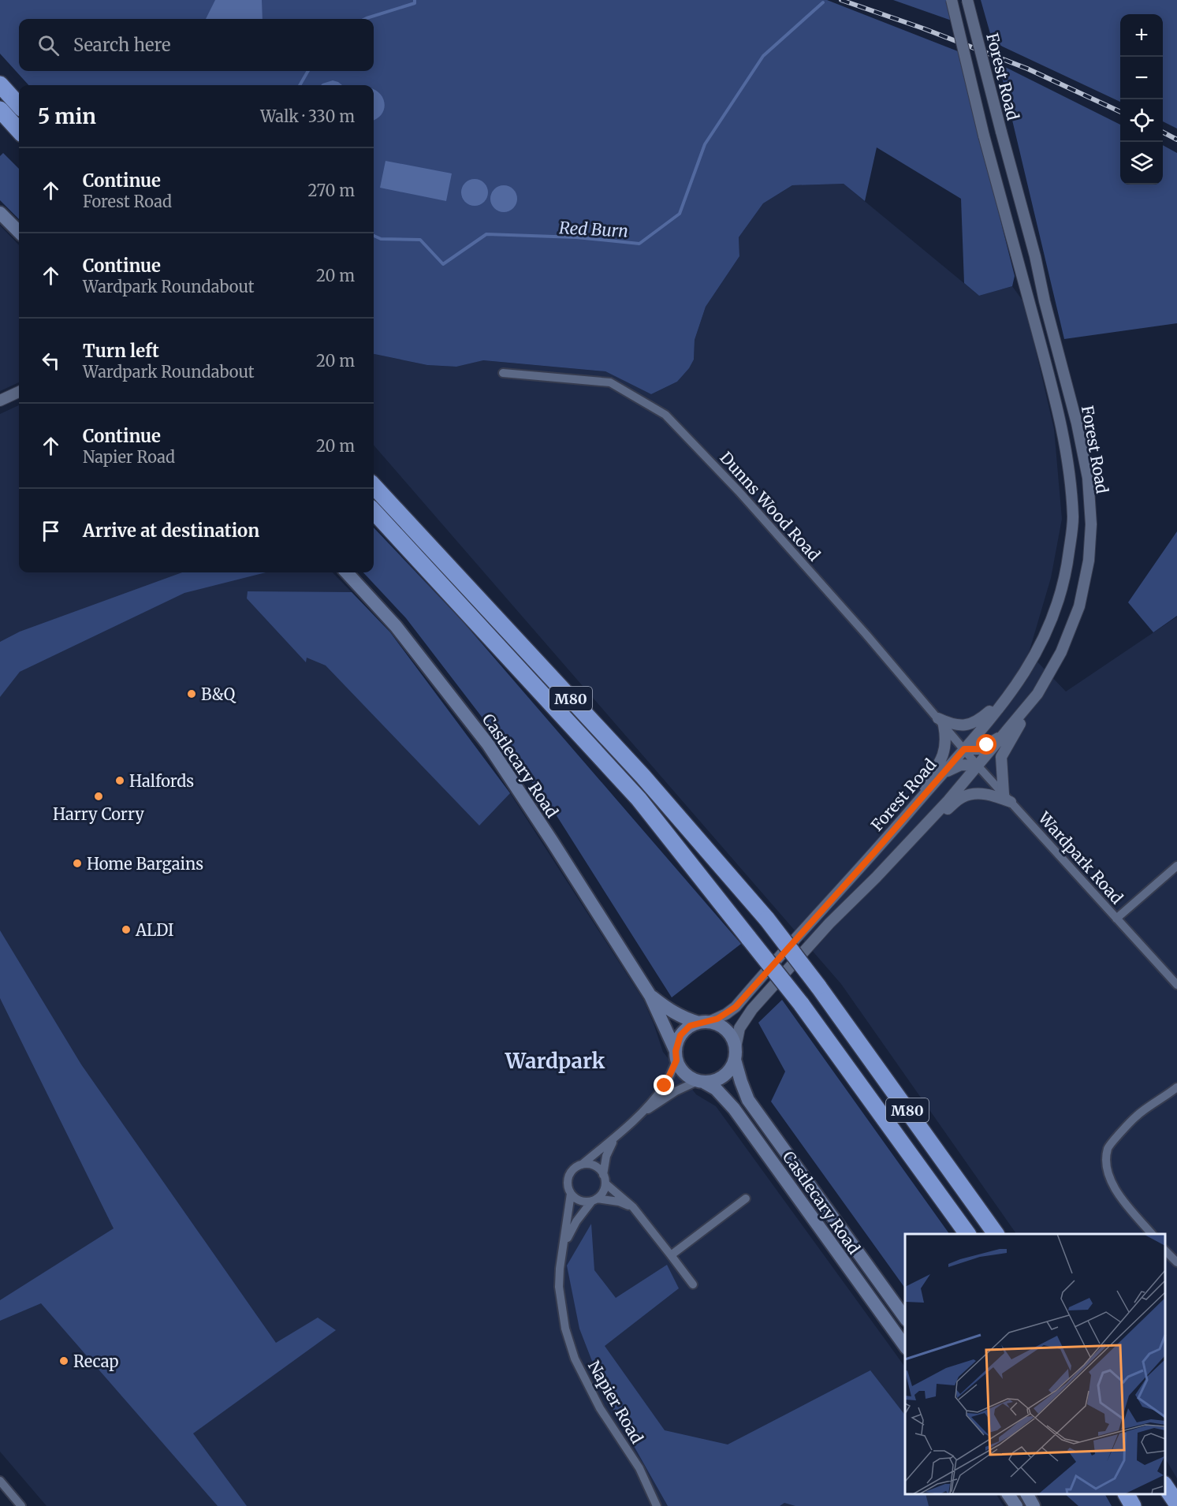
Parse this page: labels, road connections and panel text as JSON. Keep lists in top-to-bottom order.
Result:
{
  "streets": {
    "highway": ["M80"],
    "main road": ["Castlecary Road"],
    "street": [
      "Forest Road",
      "Dunns Wood Road",
      "Wardpark Road",
      "Napier Road"
    ]
  },
  "crossings": [
    ["Forest Road", "Dunns Wood Road"],
    ["Forest Road", "Castlecary Road"],
    ["Forest Road", "Wardpark Road"],
    ["Dunns Wood Road", "Wardpark Road"]
  ],
  "districts": ["Wardpark"],
  "water": ["Red Burn"],
  "places": [
    "B&Q",
    "Halfords",
    "Harry Corry",
    "Home Bargains",
    "ALDI",
    "Recap"
  ],
  "page": {
    "map_buttons": ["+", "−"],
    "search": "Search here",
    "heading": ["5 min", "Walk · 330 m"],
    "list": [
      ["Continue", "Forest Road", "270 m"],
      ["Continue", "Wardpark Roundabout", "20 m"],
      ["Turn left", "Wardpark Roundabout", "20 m"],
      ["Continue", "Napier Road", "20 m"],
      "Arrive at destination"
    ]
  }
}
